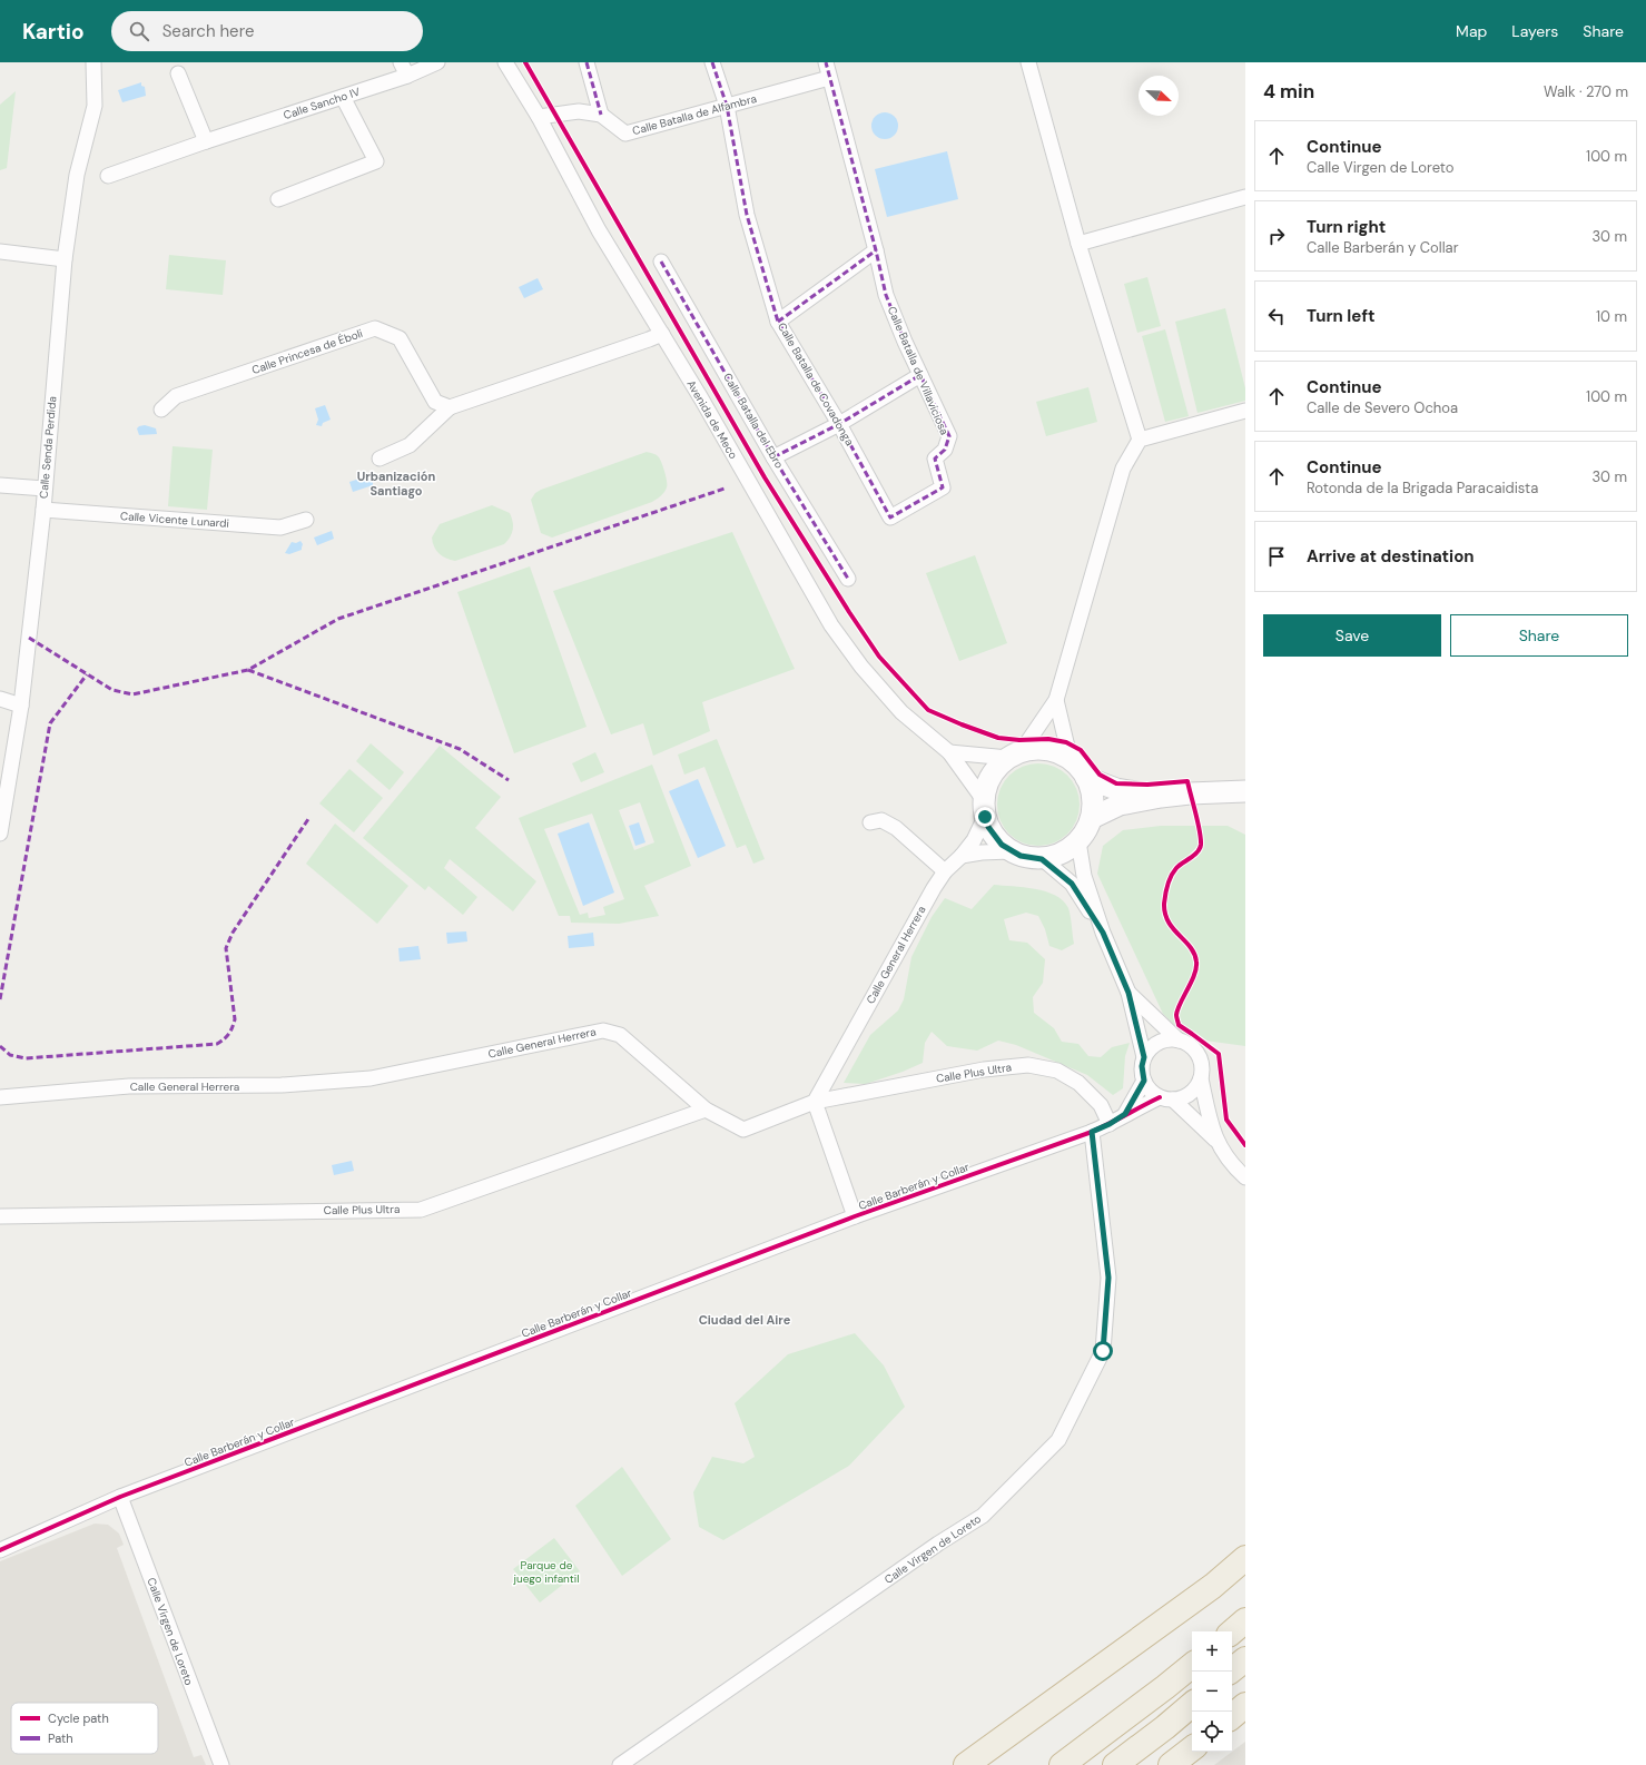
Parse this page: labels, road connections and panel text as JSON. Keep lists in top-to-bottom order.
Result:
{
  "streets": {
    "street": [
      "Calle Sancho IV",
      "Calle Batalla de Alfambra",
      "Calle Princesa de Éboli",
      "Calle Batalla de Villaviciosa",
      "Calle Batalla de Covadonga",
      "Avenida de Meco",
      "Calle Batalla del Ebro",
      "Calle Senda Perdida",
      "Calle Vicente Lunardi",
      "Calle General Herrera",
      "Calle Plus Ultra",
      "Calle Barberán y Collar",
      "Calle Virgen de Loreto"
    ]
  },
  "crossings": [
    ["Calle Batalla de Alfambra", "Calle Batalla de Villaviciosa"],
    ["Calle Batalla de Alfambra", "Calle Batalla de Covadonga"],
    ["Calle Batalla de Alfambra", "Avenida de Meco"],
    ["Calle Batalla de Villaviciosa", "Calle Batalla de Covadonga"],
    ["Avenida de Meco", "Calle General Herrera"],
    ["Calle Senda Perdida", "Calle Vicente Lunardi"],
    ["Calle General Herrera", "Calle Plus Ultra"],
    ["Calle General Herrera", "Calle Barberán y Collar"],
    ["Calle Plus Ultra", "Calle Barberán y Collar"],
    ["Calle Barberán y Collar", "Calle Virgen de Loreto"]
  ],
  "districts": ["Urbanización Santiago", "Ciudad del Aire"],
  "parks": ["Parque de juego infantil"],
  "legend": ["Cycle path", "Path"],
  "north": "bottom right",
  "page": {
    "header": "Kartio",
    "search": "Search here",
    "nav": ["Map", "Layers", "Share"],
    "heading": ["4 min", "Walk · 270 m"],
    "list": [
      ["Continue", "Calle Virgen de Loreto", "100 m"],
      ["Turn right", "Calle Barberán y Collar", "30 m"],
      ["Turn left", "10 m"],
      ["Continue", "Calle de Severo Ochoa", "100 m"],
      ["Continue", "Rotonda de la Brigada Paracaidista", "30 m"],
      "Arrive at destination"
    ],
    "buttons": ["Save", "Share"],
    "map_buttons": ["+", "−"]
  }
}
